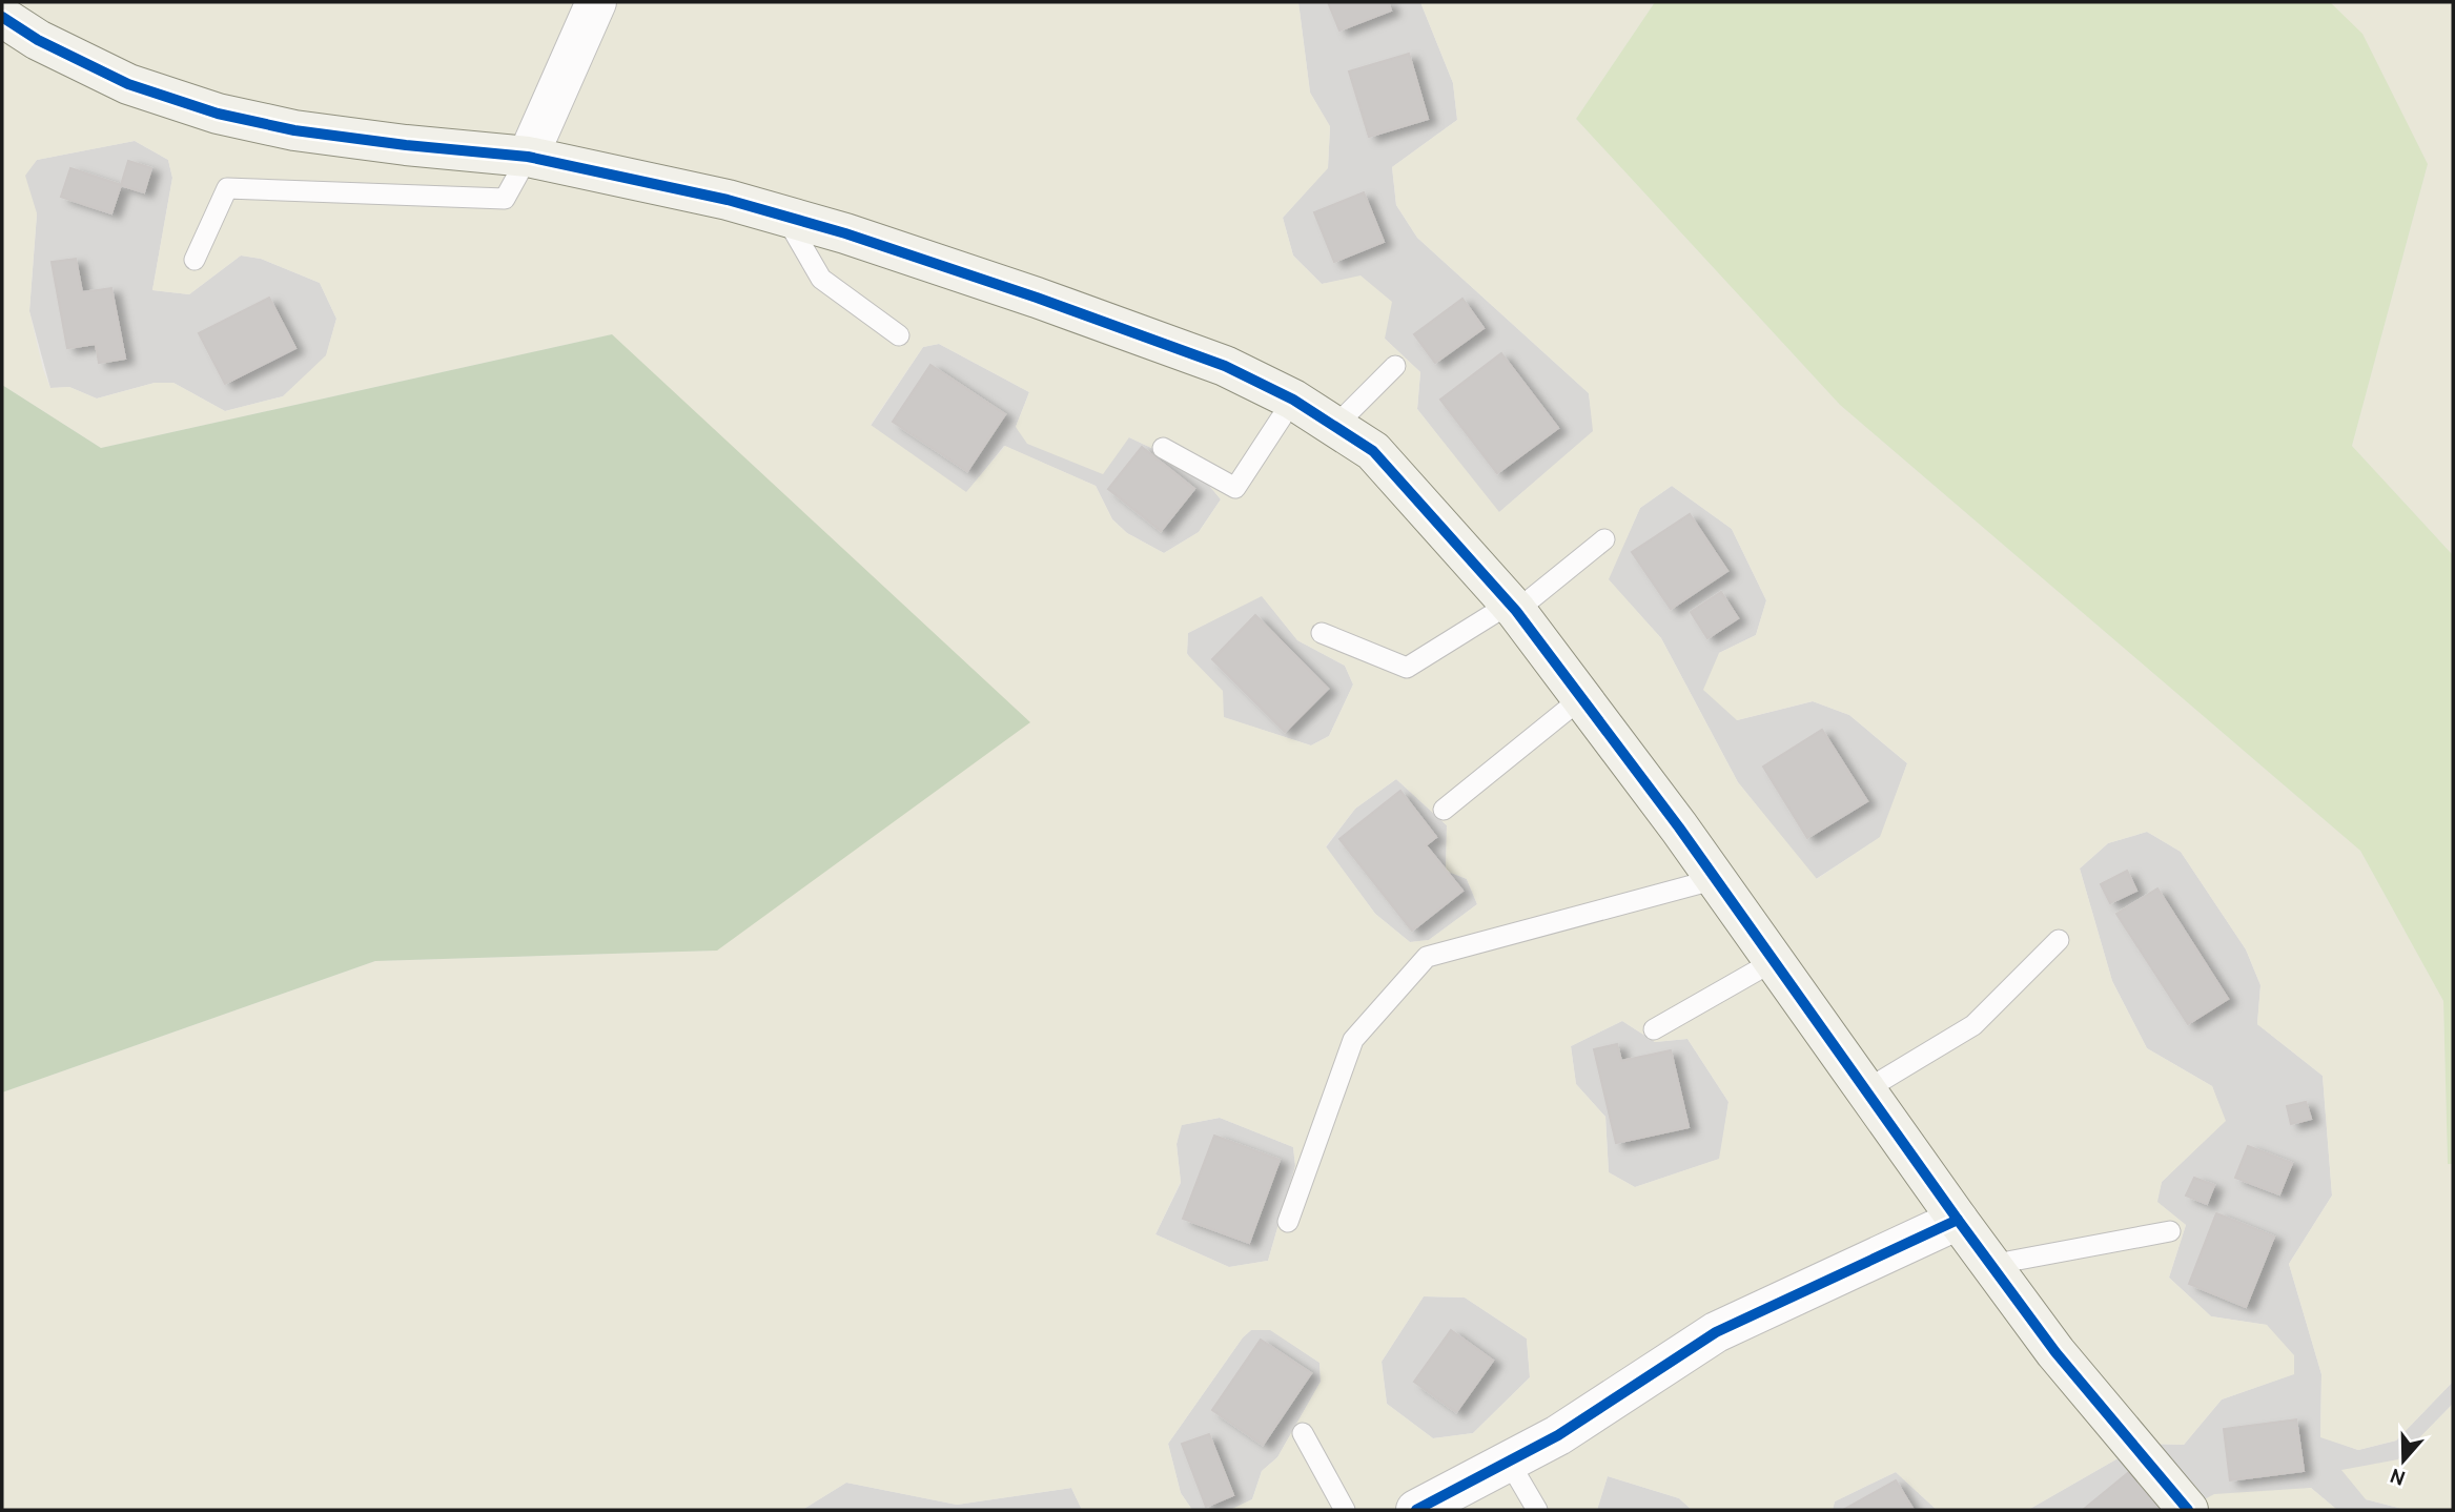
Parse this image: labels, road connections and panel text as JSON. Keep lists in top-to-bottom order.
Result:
{
  "north": "bottom"
}
